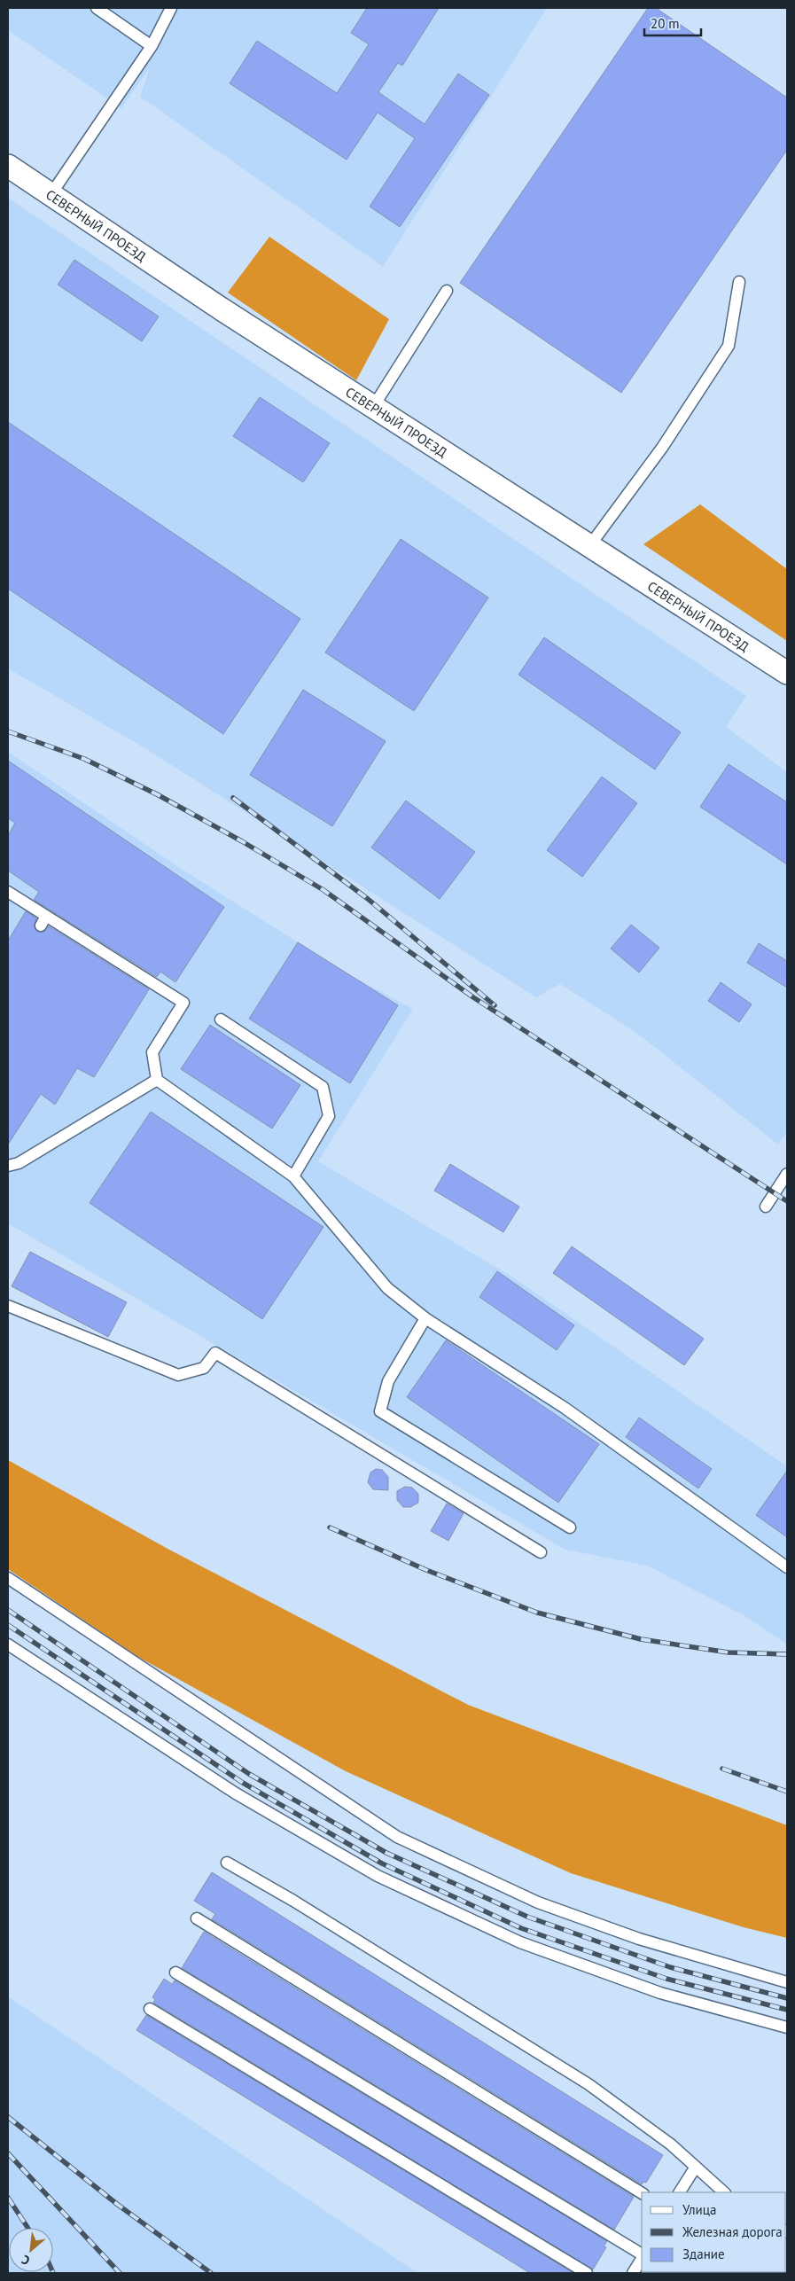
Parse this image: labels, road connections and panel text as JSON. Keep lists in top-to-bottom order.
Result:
{
  "streets": {
    "street": ["СЕВЕРНЫЙ ПРОЕЗД"]
  },
  "legend": ["Улица", "Железная дорога", "Здание"],
  "scale_bar": "20 m",
  "north": "bottom left"
}
